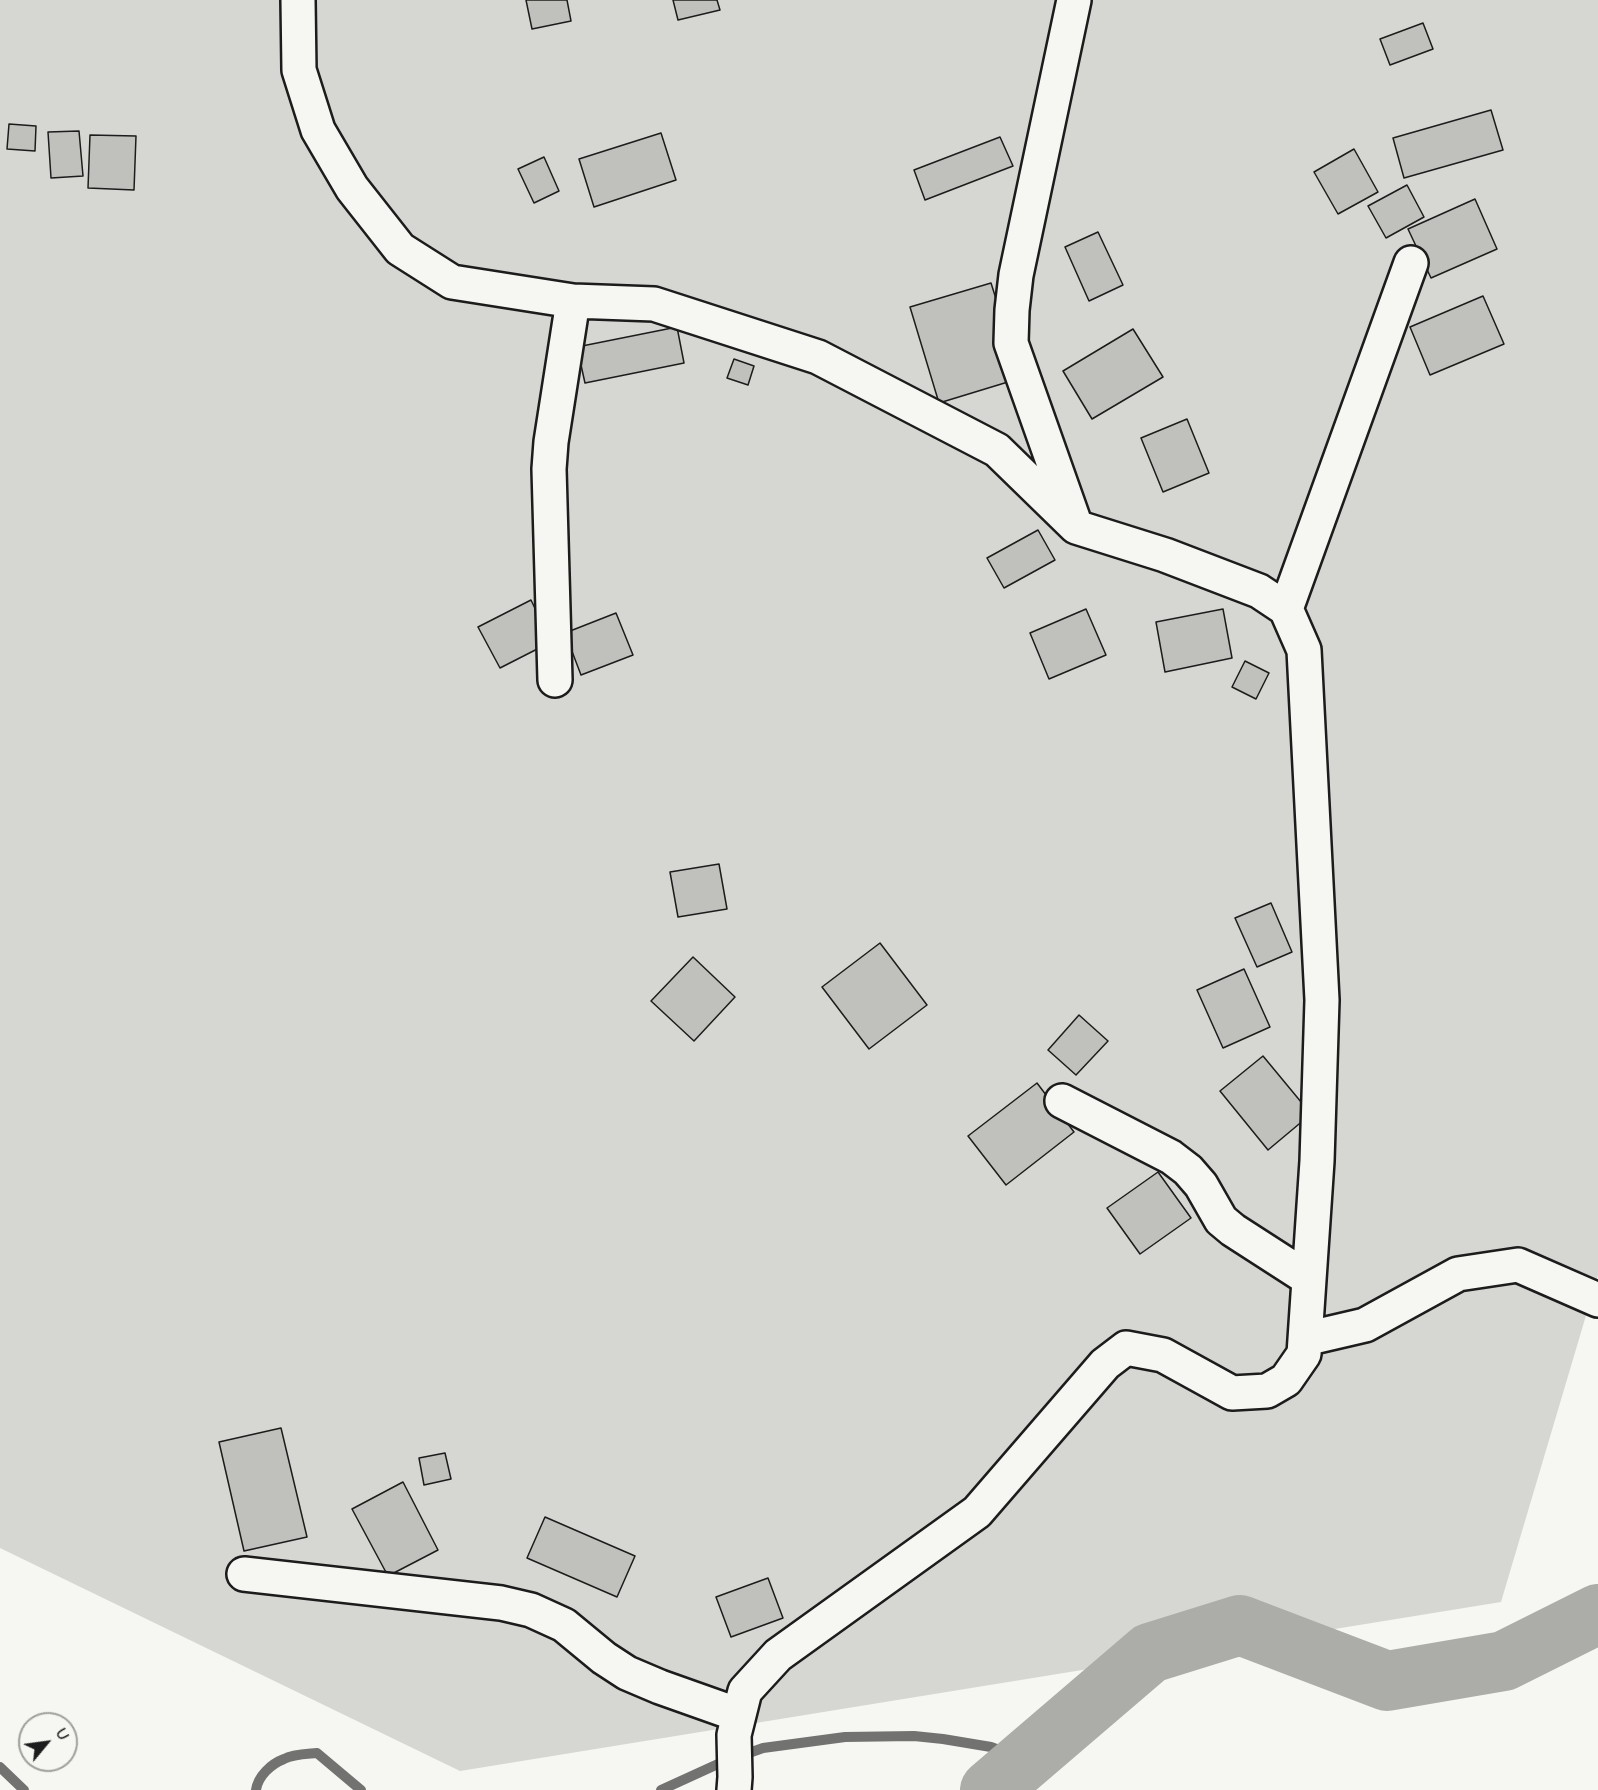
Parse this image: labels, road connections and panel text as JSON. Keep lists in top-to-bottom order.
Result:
{
  "north": "top right"
}
